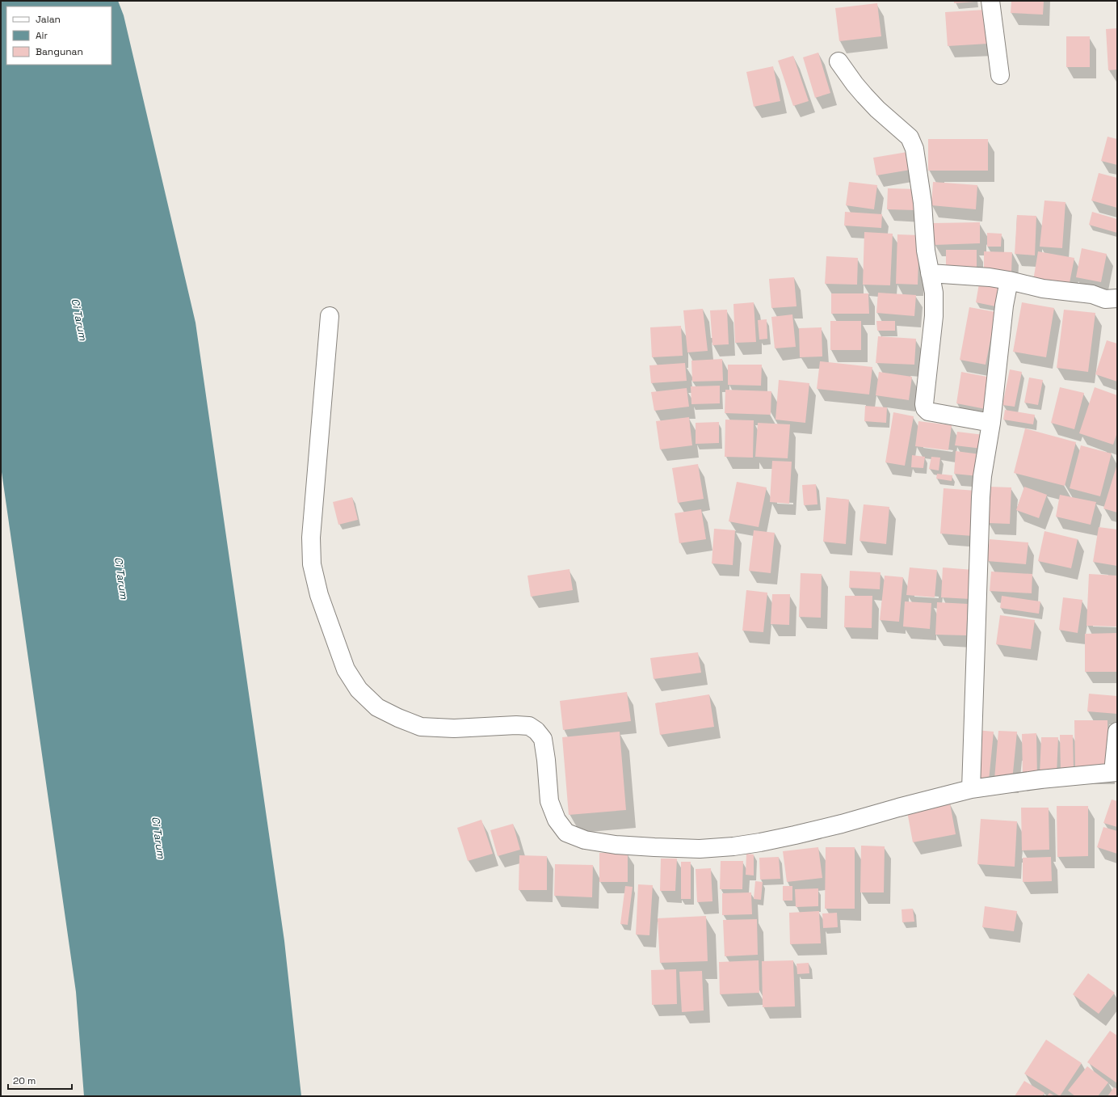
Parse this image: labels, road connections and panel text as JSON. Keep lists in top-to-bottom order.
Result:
{
  "water": ["Ci Tarum"],
  "legend": ["Jalan", "Air", "Bangunan"],
  "scale_bar": "20 m"
}
